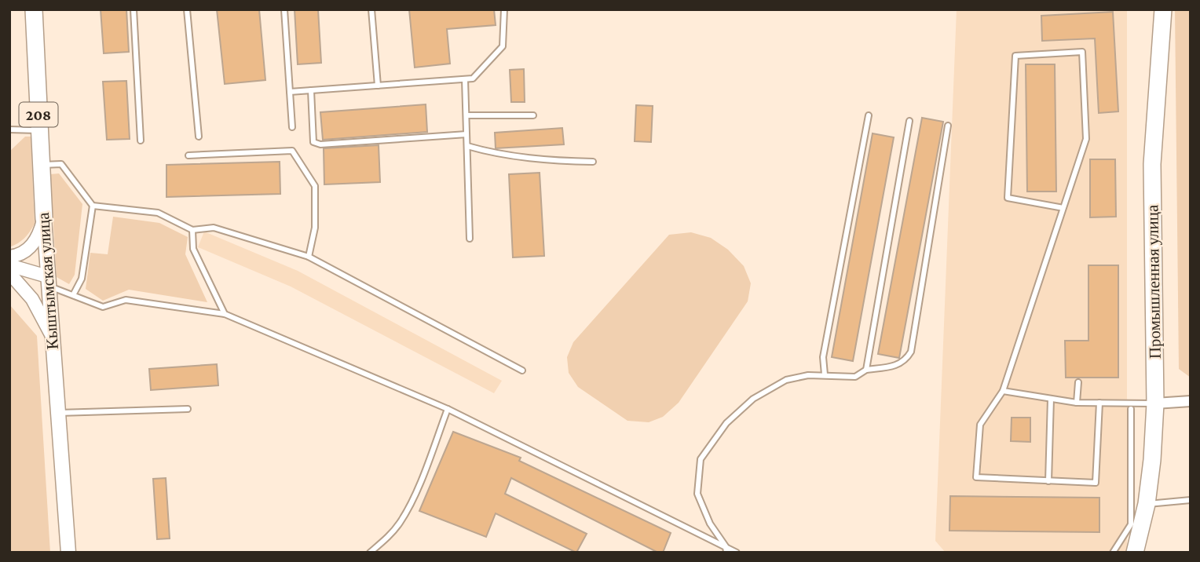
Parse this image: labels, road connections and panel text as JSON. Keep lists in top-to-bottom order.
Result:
{
  "streets": {
    "main road": ["208", "Кыштымская улица", "Промышленная улица"]
  }
}
